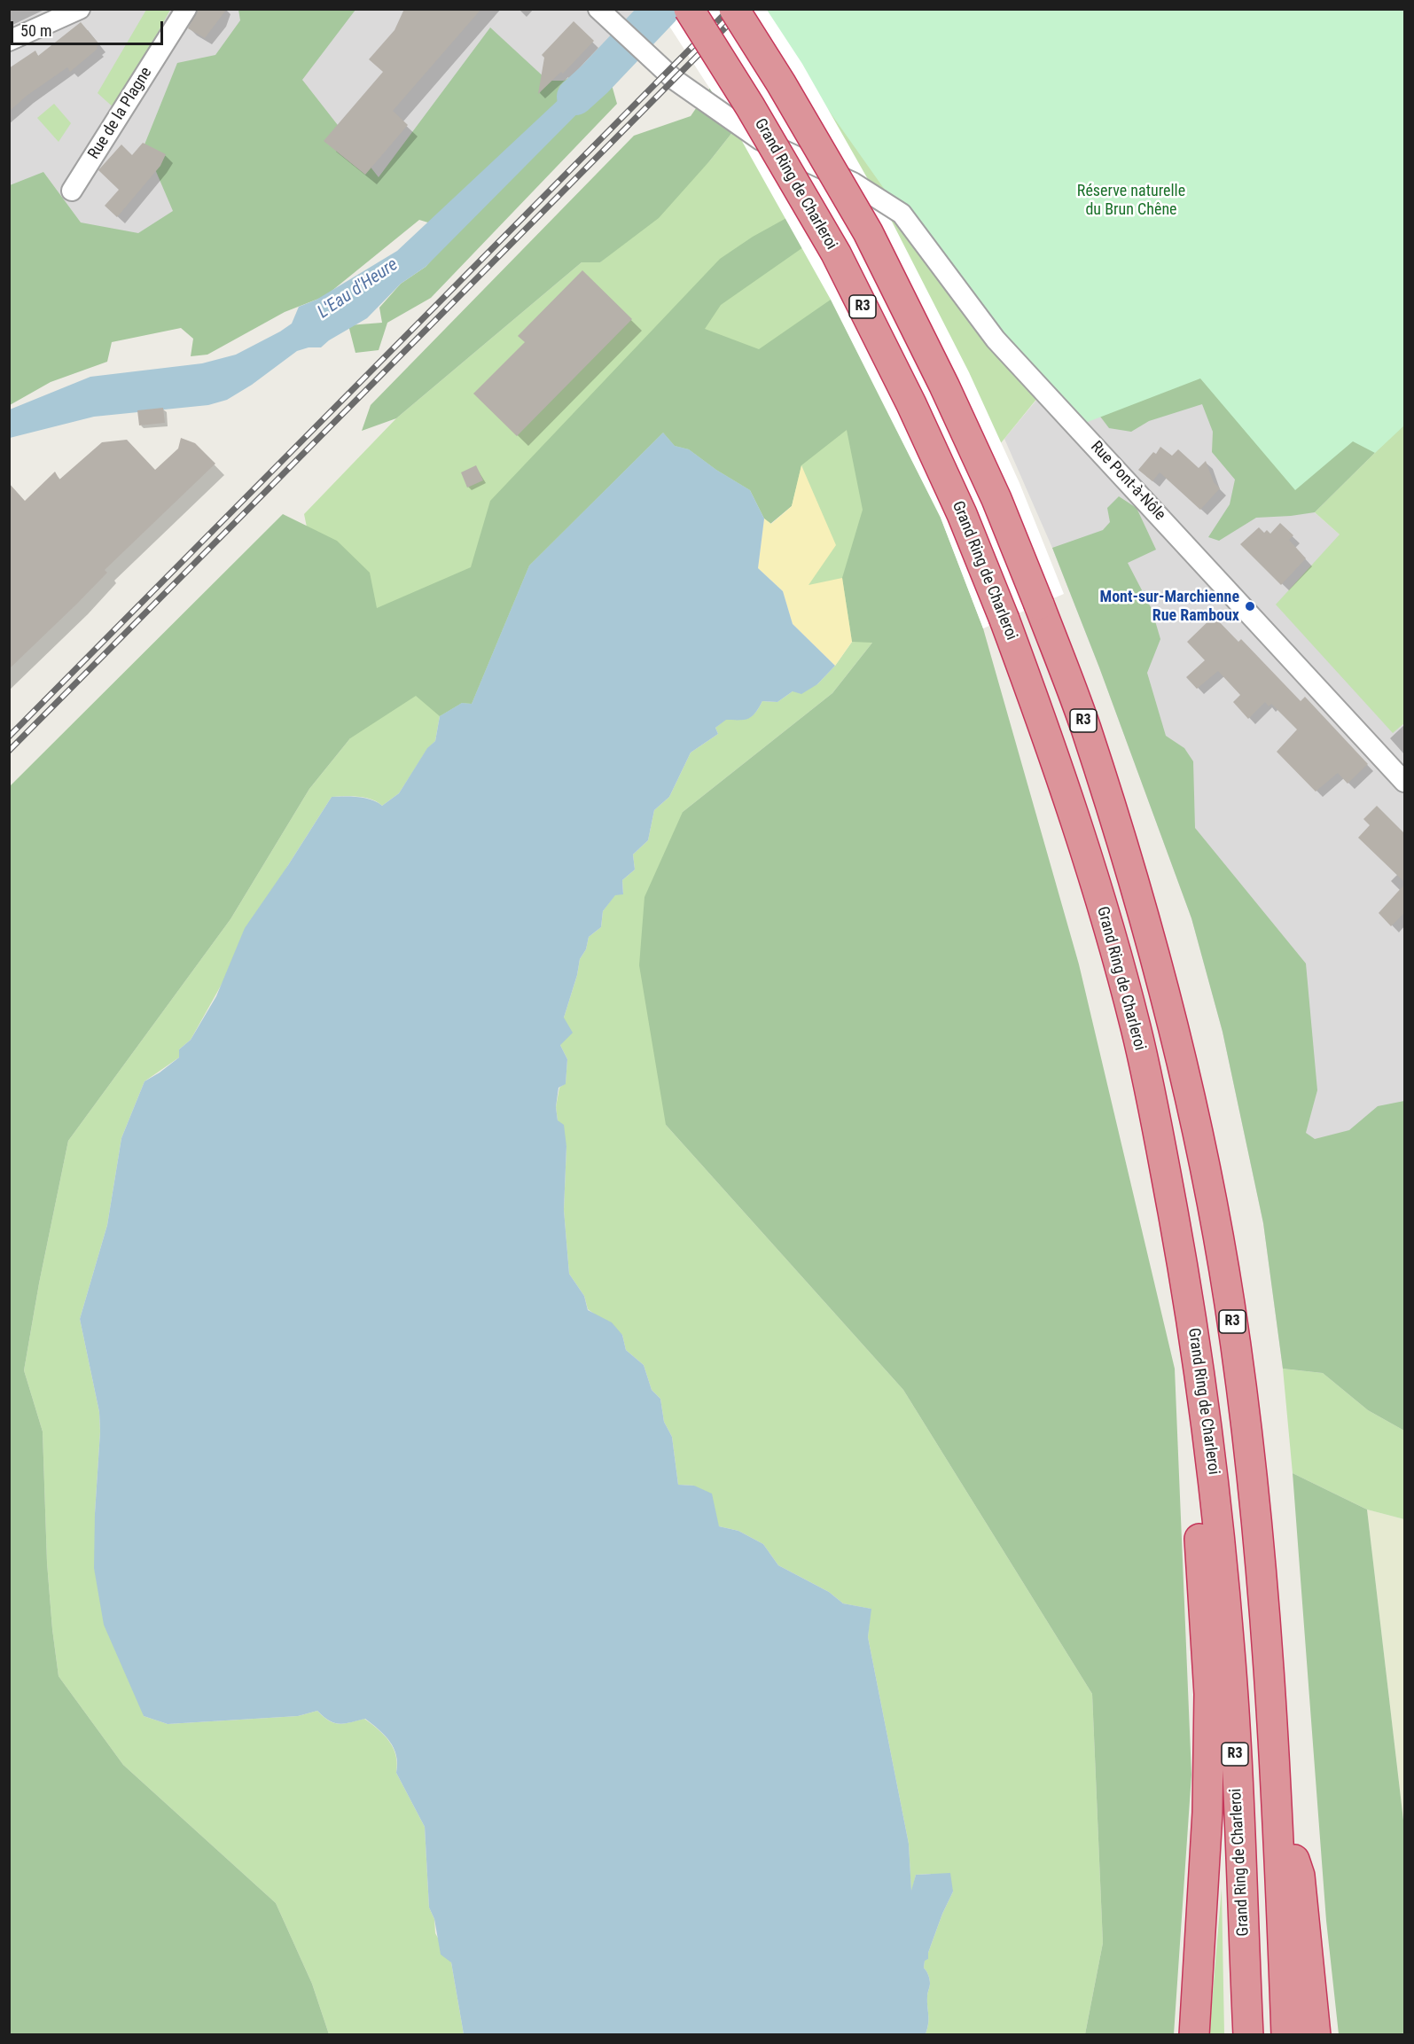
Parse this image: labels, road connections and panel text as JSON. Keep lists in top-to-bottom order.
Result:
{
  "streets": {
    "highway": ["Grand Ring de Charleroi", "R3"],
    "street": ["Rue de la Plagne", "Rue Pont-à-Nôle"]
  },
  "water": ["L'Eau d'Heure"],
  "parks": ["Réserve naturelle du Brun Chêne"],
  "places": ["Mont-sur-Marchienne Rue Ramboux"],
  "scale_bar": "50 m"
}
